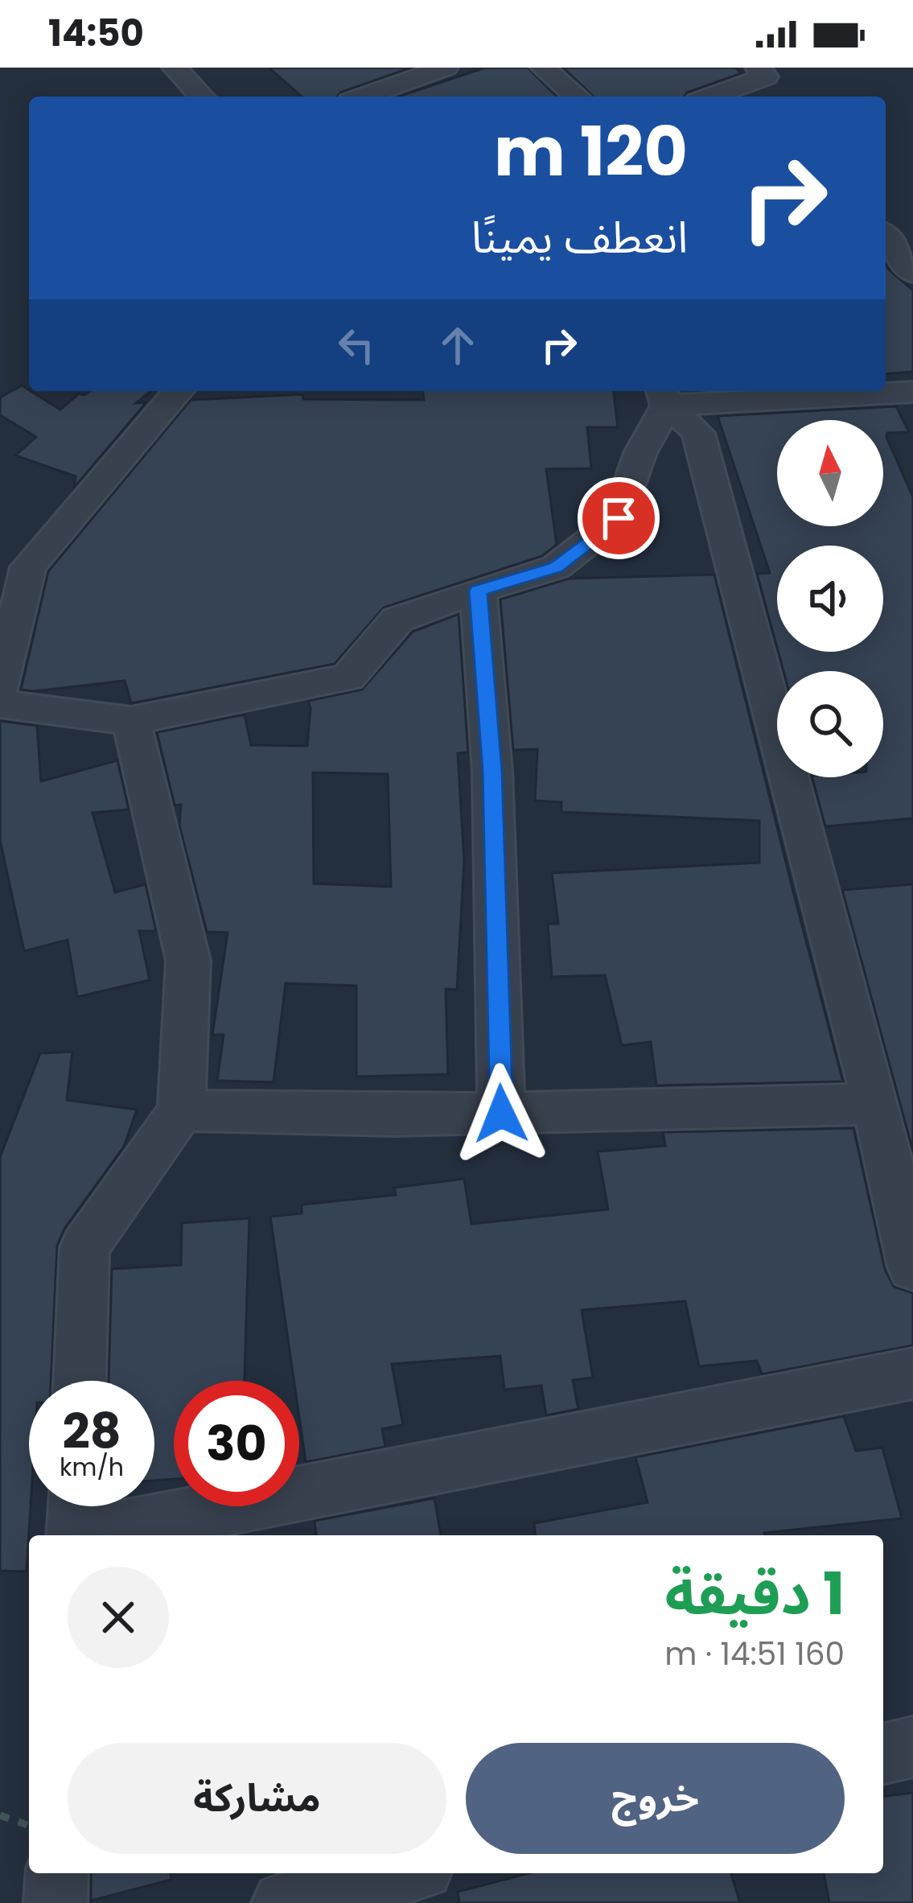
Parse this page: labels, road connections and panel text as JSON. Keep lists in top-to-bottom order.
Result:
{
  "north": "top",
  "page": {
    "status": "14:50",
    "turn": ["120 m", "انعطف يمينًا"],
    "speed": "28 km/h",
    "limit": "30",
    "heading": ["1 دقيقة", "160 m · 14:51"],
    "buttons": ["خروج", "مشاركة"]
  }
}
